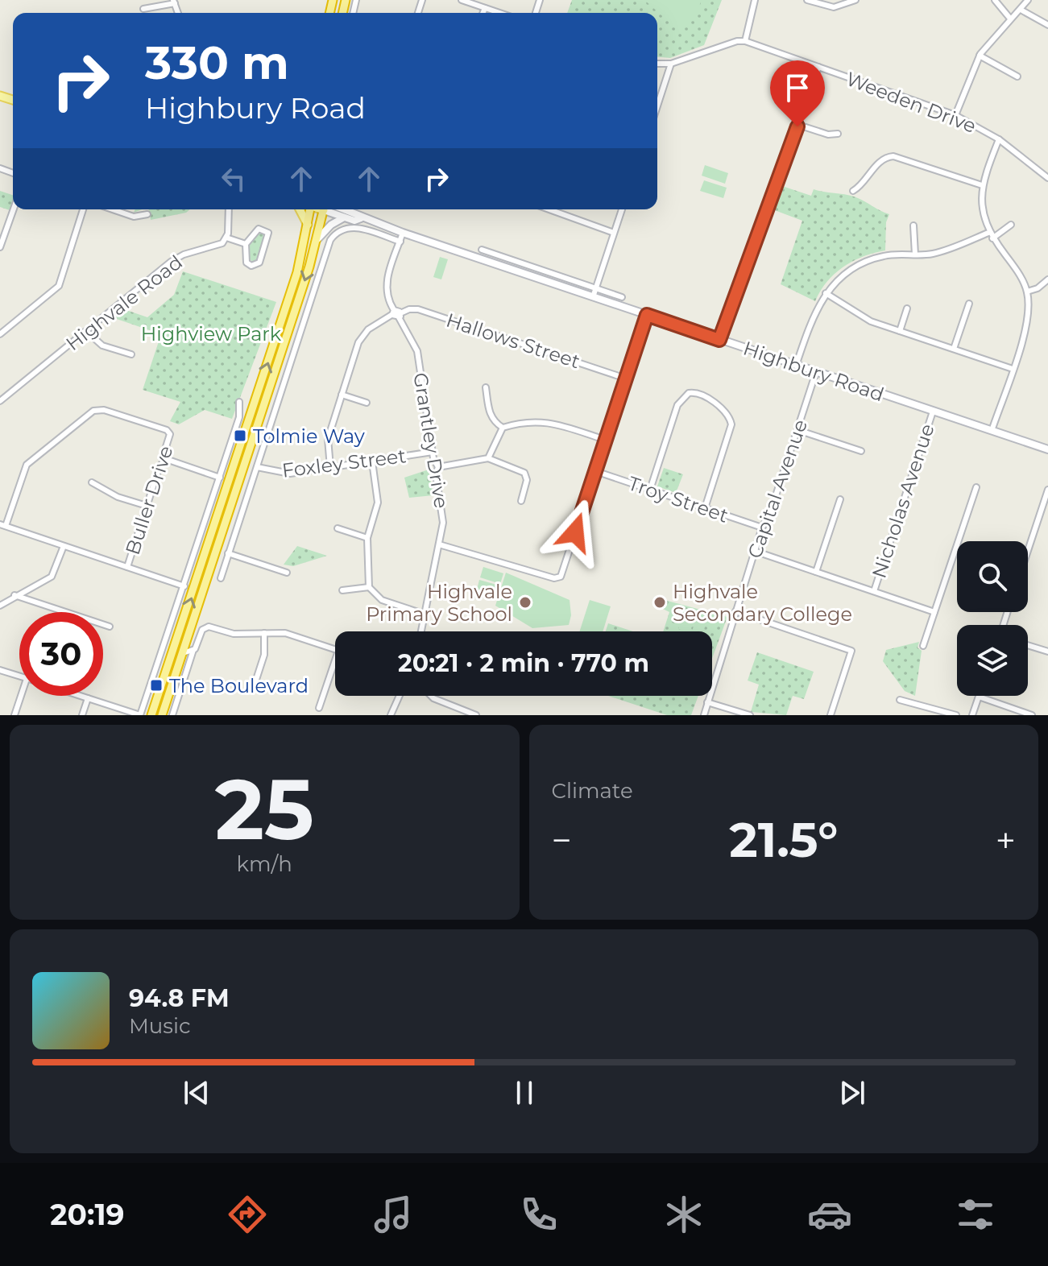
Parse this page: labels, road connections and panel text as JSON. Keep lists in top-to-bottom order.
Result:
{
  "streets": {
    "main road": ["Highbury Road"],
    "street": [
      "Weeden Drive",
      "Highvale Road",
      "Hallows Street",
      "Grantley Drive",
      "Foxley Street",
      "Capital Avenue",
      "Troy Street",
      "Buller Drive",
      "Nicholas Avenue"
    ]
  },
  "crossings": [
    ["Hallows Street", "Grantley Drive"],
    ["Highbury Road", "Capital Avenue"],
    ["Highbury Road", "Nicholas Avenue"],
    ["Grantley Drive", "Foxley Street"],
    ["Capital Avenue", "Troy Street"]
  ],
  "parks": ["Highview Park"],
  "places": {
    "transit": ["Tolmie Way", "The Boulevard"],
    "other": ["Highvale Primary School", "Highvale Secondary College"]
  },
  "page": {
    "turn": ["330 m", "Highbury Road"],
    "limit": "30",
    "trip": "20:21 · 2 min · 770 m",
    "tile": [
      ["25", "km/h"],
      "Climate"
    ],
    "heat": ["−", "21.5°", "+"],
    "song": ["94.8 FM", "Music"],
    "tabs": "20:19"
  }
}
